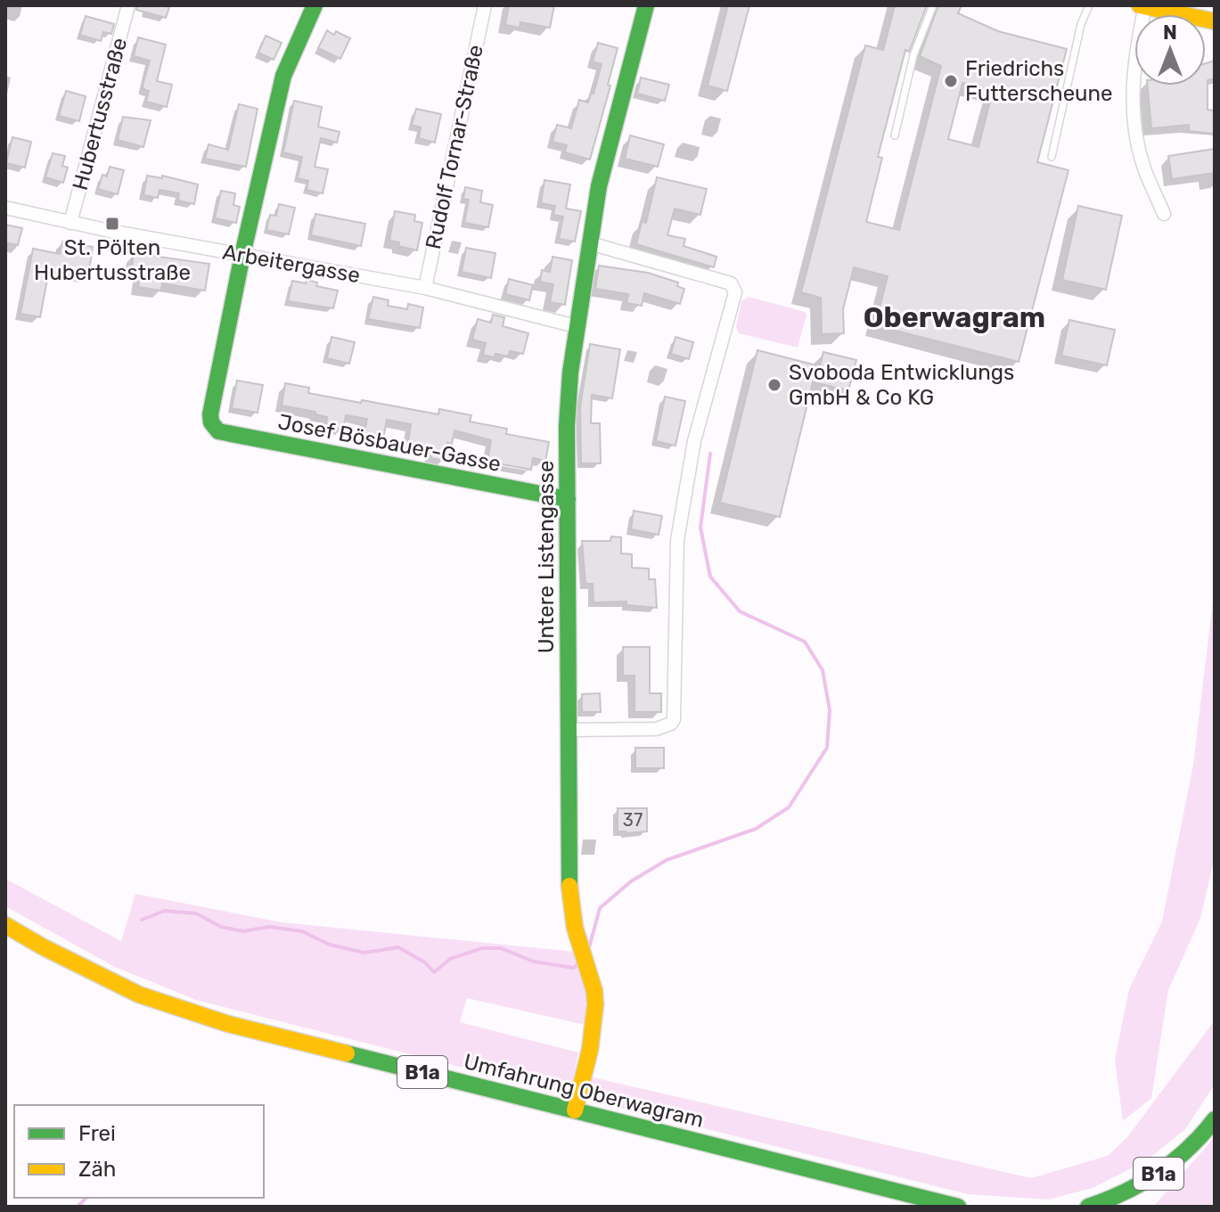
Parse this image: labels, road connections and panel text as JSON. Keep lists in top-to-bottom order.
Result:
{
  "streets": {
    "street": [
      "Hubertusstraße",
      "Rudolf Tornar-Straße",
      "Arbeitergasse",
      "Josef Bösbauer-Gasse",
      "Untere Listengasse",
      "B1a",
      "Umfahrung Oberwagram"
    ]
  },
  "crossings": [
    ["Hubertusstraße", "Arbeitergasse"],
    ["Rudolf Tornar-Straße", "Arbeitergasse"],
    ["Arbeitergasse", "Josef Bösbauer-Gasse"],
    ["Arbeitergasse", "Untere Listengasse"],
    ["Josef Bösbauer-Gasse", "Untere Listengasse"],
    ["Untere Listengasse", "Umfahrung Oberwagram"]
  ],
  "districts": ["Oberwagram"],
  "places": {
    "other": ["Friedrichs Futterscheune", "Svoboda Entwicklungs GmbH & Co KG"],
    "transit": ["St. Pölten Hubertusstraße"]
  },
  "house_numbers": ["37"],
  "legend": ["Frei", "Zäh"],
  "north": "top"
}
